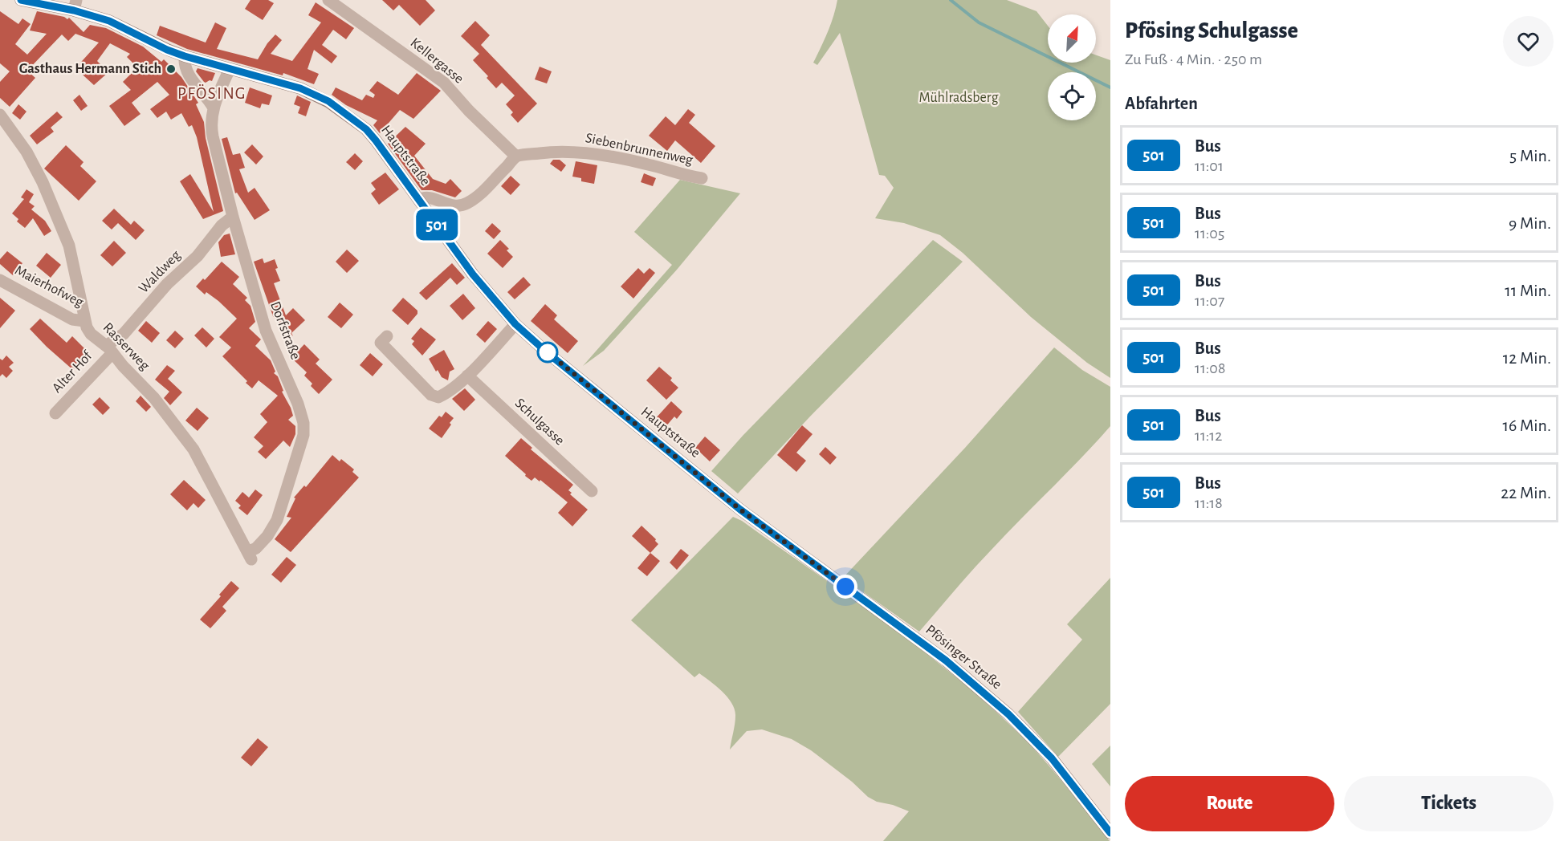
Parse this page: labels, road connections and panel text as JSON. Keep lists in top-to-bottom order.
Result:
{
  "streets": {
    "street": [
      "Kellergasse",
      "Siebenbrunnenweg",
      "Hauptstraße",
      "Waldweg",
      "Maierhofweg",
      "Dorfstraße",
      "Rasserweg",
      "Alter Hof",
      "Schulgasse",
      "Pfösinger Straße"
    ]
  },
  "crossings": [
    ["Kellergasse", "Siebenbrunnenweg"],
    ["Hauptstraße", "Dorfstraße"],
    ["Hauptstraße", "Pfösinger Straße"],
    ["Waldweg", "Dorfstraße"],
    ["Waldweg", "Rasserweg"],
    ["Waldweg", "Alter Hof"],
    ["Maierhofweg", "Rasserweg"],
    ["Dorfstraße", "Rasserweg"],
    ["Rasserweg", "Alter Hof"]
  ],
  "districts": ["PFÖSING"],
  "parks": ["Mühlradsberg"],
  "places": ["Gasthaus Hermann Stich"],
  "lines": ["bus line 501"],
  "north": "top right",
  "page": {
    "on_map": "501",
    "heading": [
      ["Pfösing Schulgasse", "Zu Fuß · 4 Min. · 250 m"],
      "Abfahrten"
    ],
    "list": [
      {
        "mark": "501",
        "name": "Bus",
        "note": "11:01",
        "value": "5 Min."
      },
      {
        "mark": "501",
        "name": "Bus",
        "note": "11:05",
        "value": "9 Min."
      },
      {
        "mark": "501",
        "name": "Bus",
        "note": "11:07",
        "value": "11 Min."
      },
      {
        "mark": "501",
        "name": "Bus",
        "note": "11:08",
        "value": "12 Min."
      },
      {
        "mark": "501",
        "name": "Bus",
        "note": "11:12",
        "value": "16 Min."
      },
      {
        "mark": "501",
        "name": "Bus",
        "note": "11:18",
        "value": "22 Min."
      }
    ],
    "buttons": ["Route", "Tickets"]
  }
}
